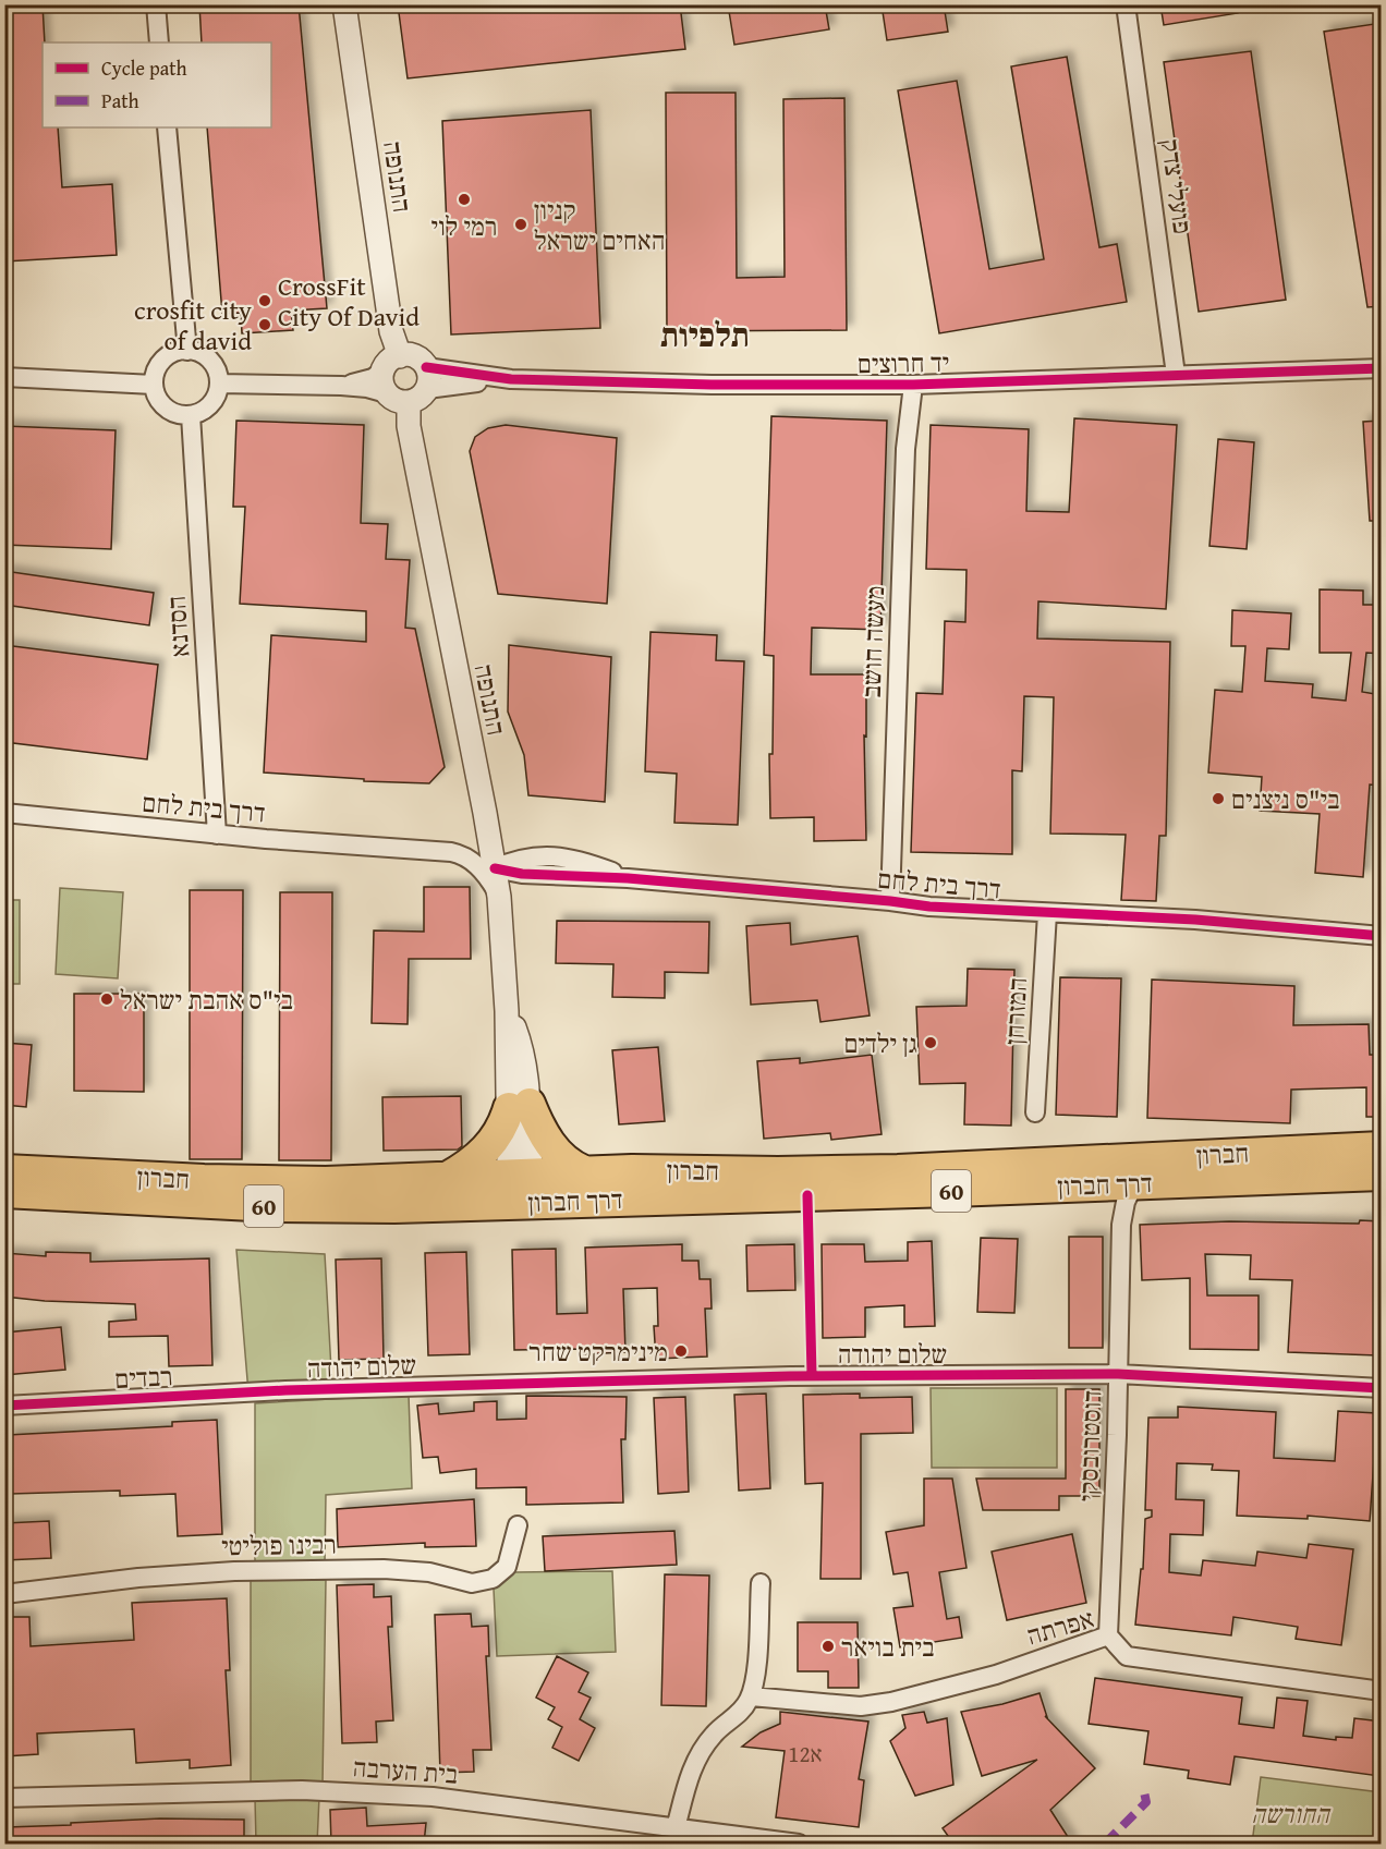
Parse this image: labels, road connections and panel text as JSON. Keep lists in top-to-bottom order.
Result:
{
  "streets": {
    "highway": ["חברון", "דרך חברון", "60"],
    "street": [
      "התנופה",
      "פועלי צדק",
      "יד חרוצים",
      "הסדנא",
      "מעשה חושב",
      "דרך בית לחם",
      "המזרחן",
      "שלום יהודה",
      "רבדים",
      "דוסטרובסקי",
      "רבינו פוליטי",
      "אפרתה",
      "בית הערבה"
    ]
  },
  "crossings": [
    ["התנופה", "יד חרוצים"],
    ["התנופה", "דרך בית לחם"],
    ["התנופה", "חברון"],
    ["התנופה", "דרך חברון"],
    ["פועלי צדק", "יד חרוצים"],
    ["יד חרוצים", "הסדנא"],
    ["יד חרוצים", "מעשה חושב"],
    ["הסדנא", "דרך בית לחם"],
    ["מעשה חושב", "דרך בית לחם"],
    ["דרך בית לחם", "המזרחן"],
    ["דרך חברון", "דוסטרובסקי"],
    ["שלום יהודה", "רבדים"],
    ["שלום יהודה", "דוסטרובסקי"],
    ["דוסטרובסקי", "אפרתה"]
  ],
  "districts": ["תלפיות"],
  "parks": ["החורשה"],
  "places": [
    "רמי לוי",
    "קניון האחים ישראל",
    "CrossFit City Of David",
    "crosfit city of david",
    "בי\"ס ניצנים",
    "בי\"ס אהבת ישראל",
    "גן ילדים",
    "מינימרקט שחר",
    "בית בויאר"
  ],
  "house_numbers": ["12א"],
  "legend": ["Cycle path", "Path"]
}
